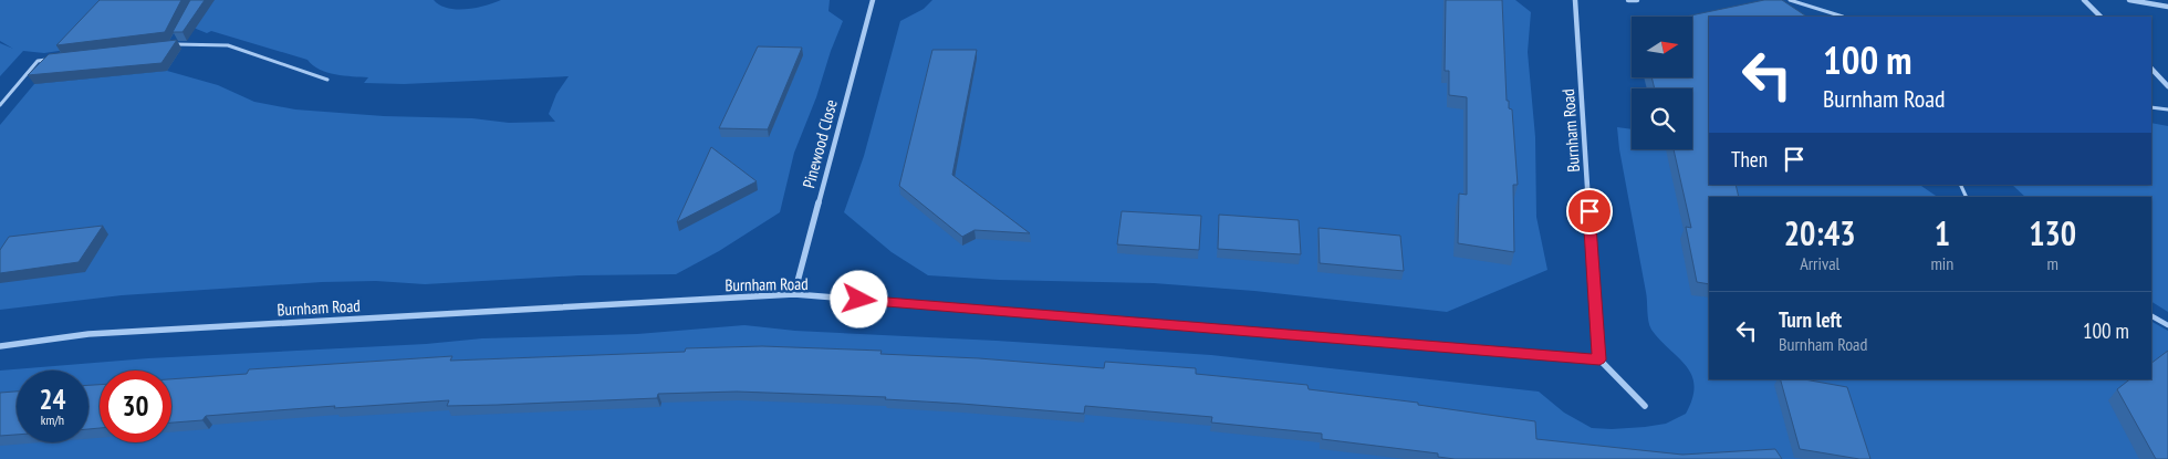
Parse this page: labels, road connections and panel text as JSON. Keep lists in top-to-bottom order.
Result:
{
  "streets": {
    "street": ["Burnham Road", "Pinewood Close"]
  },
  "crossings": [
    ["Burnham Road", "Pinewood Close"]
  ],
  "north": "right",
  "page": {
    "turn": ["100 m", "Burnham Road"],
    "then": "Then",
    "eta": [
      "20:43",
      "Arrival",
      "1",
      "min",
      "130",
      "m"
    ],
    "list": [
      {
        "name": "Turn left",
        "note": "Burnham Road",
        "value": "100 m"
      }
    ],
    "speed": "24 km/h",
    "limit": "30"
  }
}
